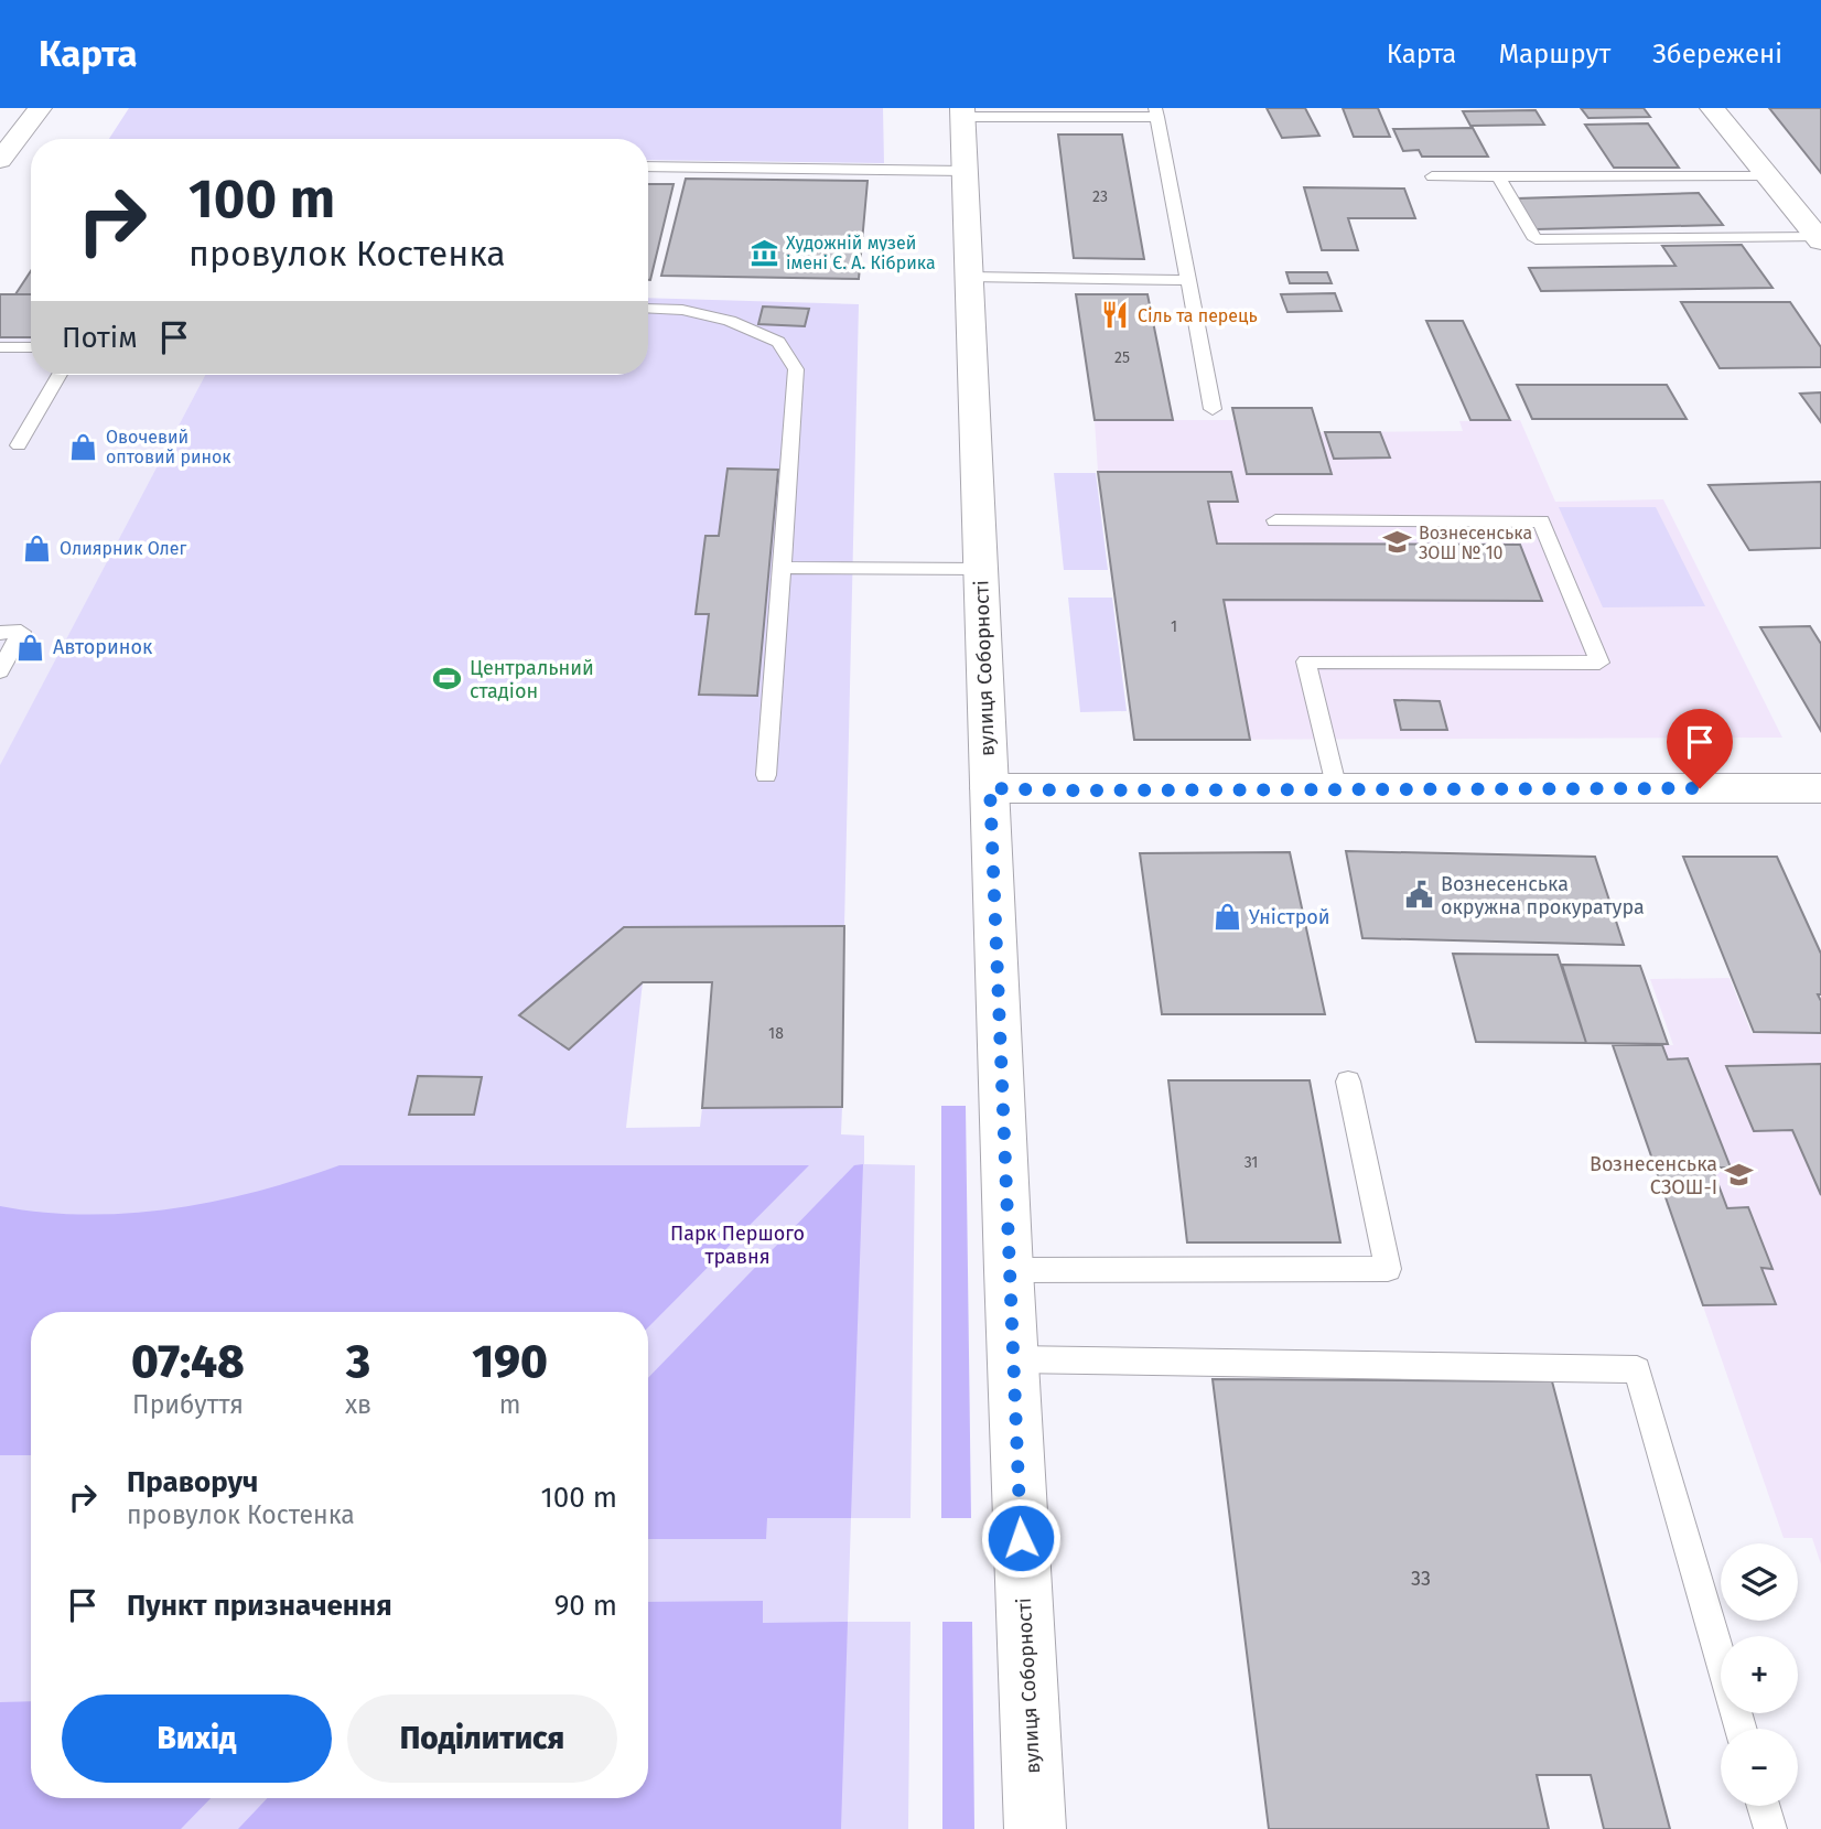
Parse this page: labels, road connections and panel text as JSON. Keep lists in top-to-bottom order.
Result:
{
  "streets": {
    "main road": ["вулиця Соборності"]
  },
  "parks": ["Парк Першого травня"],
  "places": {
    "museum": ["Художній музей імені Є. А. Кібрика"],
    "restaurant": ["Сіль та перець"],
    "shop": [
      "Овочевий оптовий ринок",
      "Олиярник Олег",
      "Авторинок",
      "Уністрой"
    ],
    "school or university": ["Вознесенська ЗОШ № 10", "Вознесенська СЗОШ-І"],
    "sports": ["Центральний стадіон"],
    "public building": ["Вознесенська окружна прокуратура"]
  },
  "house_numbers": [
    "23",
    "25",
    "1",
    "18",
    "31",
    "33"
  ],
  "page": {
    "header": "Карта",
    "nav": ["Карта", "Маршрут", "Збережені"],
    "turn": ["100 m", "провулок Костенка"],
    "then": "Потім",
    "eta": [
      "07:48",
      "Прибуття",
      "3",
      "хв",
      "190",
      "m"
    ],
    "list": [
      {
        "name": "Праворуч",
        "note": "провулок Костенка",
        "value": "100 m"
      },
      {
        "name": "Пункт призначення",
        "value": "90 m"
      }
    ],
    "map_buttons": ["+", "−"],
    "buttons": ["Вихід", "Поділитися"]
  }
}
